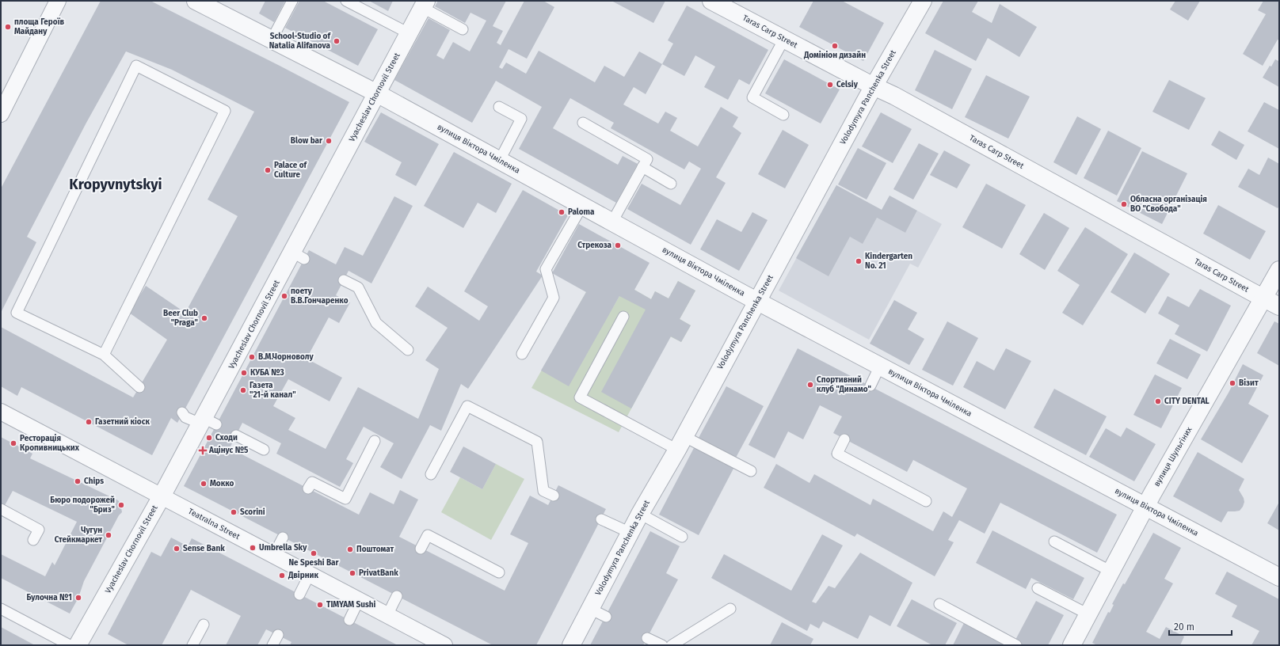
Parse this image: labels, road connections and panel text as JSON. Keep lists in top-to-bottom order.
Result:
{
  "streets": {
    "street": [
      "Taras Carp Street",
      "Vyacheslav Chornovil Street",
      "Volodymyra Panchenka Street",
      "вулиця Віктора Чміленка",
      "вулиця Шульгіних",
      "Teatralna Street"
    ]
  },
  "crossings": [
    ["Taras Carp Street", "Volodymyra Panchenka Street"],
    ["Taras Carp Street", "вулиця Шульгіних"],
    ["Vyacheslav Chornovil Street", "вулиця Віктора Чміленка"],
    ["Vyacheslav Chornovil Street", "Teatralna Street"],
    ["Volodymyra Panchenka Street", "вулиця Віктора Чміленка"],
    ["вулиця Віктора Чміленка", "вулиця Шульгіних"]
  ],
  "districts": ["Kropyvnytskyi"],
  "places": {
    "other": [
      "площа Героїв Майдану",
      "School-Studio of Natalia Alifanova",
      "Домініон дизайн",
      "Celsiy",
      "Blow bar",
      "Palace of Culture",
      "Обласна організація ВО \"Свобода\"",
      "Paloma",
      "Стрекоза",
      "Kindergarten No. 21",
      "поету В.В.Гончаренко",
      "Beer Club \"Praga\"",
      "В.М.Чорноволу",
      "КУБА №3",
      "Візит",
      "Спортивний клуб \"Динамо\"",
      "Газета \"21-й канал\"",
      "CITY DENTAL",
      "Газетний кіоск",
      "Сходи",
      "Ресторація Кропивницьких",
      "Chips",
      "Мокко",
      "Бюро подорожей \"Бриз\"",
      "Scorini",
      "Чугун Стейкмаркет",
      "Umbrella Sky",
      "Sense Bank",
      "Поштомат",
      "Ne Speshi Bar",
      "PrivatBank",
      "Двірник",
      "Булочна №1",
      "TIMYAM Sushi"
    ],
    "health": ["Ацінус №5"]
  },
  "scale_bar": "20 m"
}
